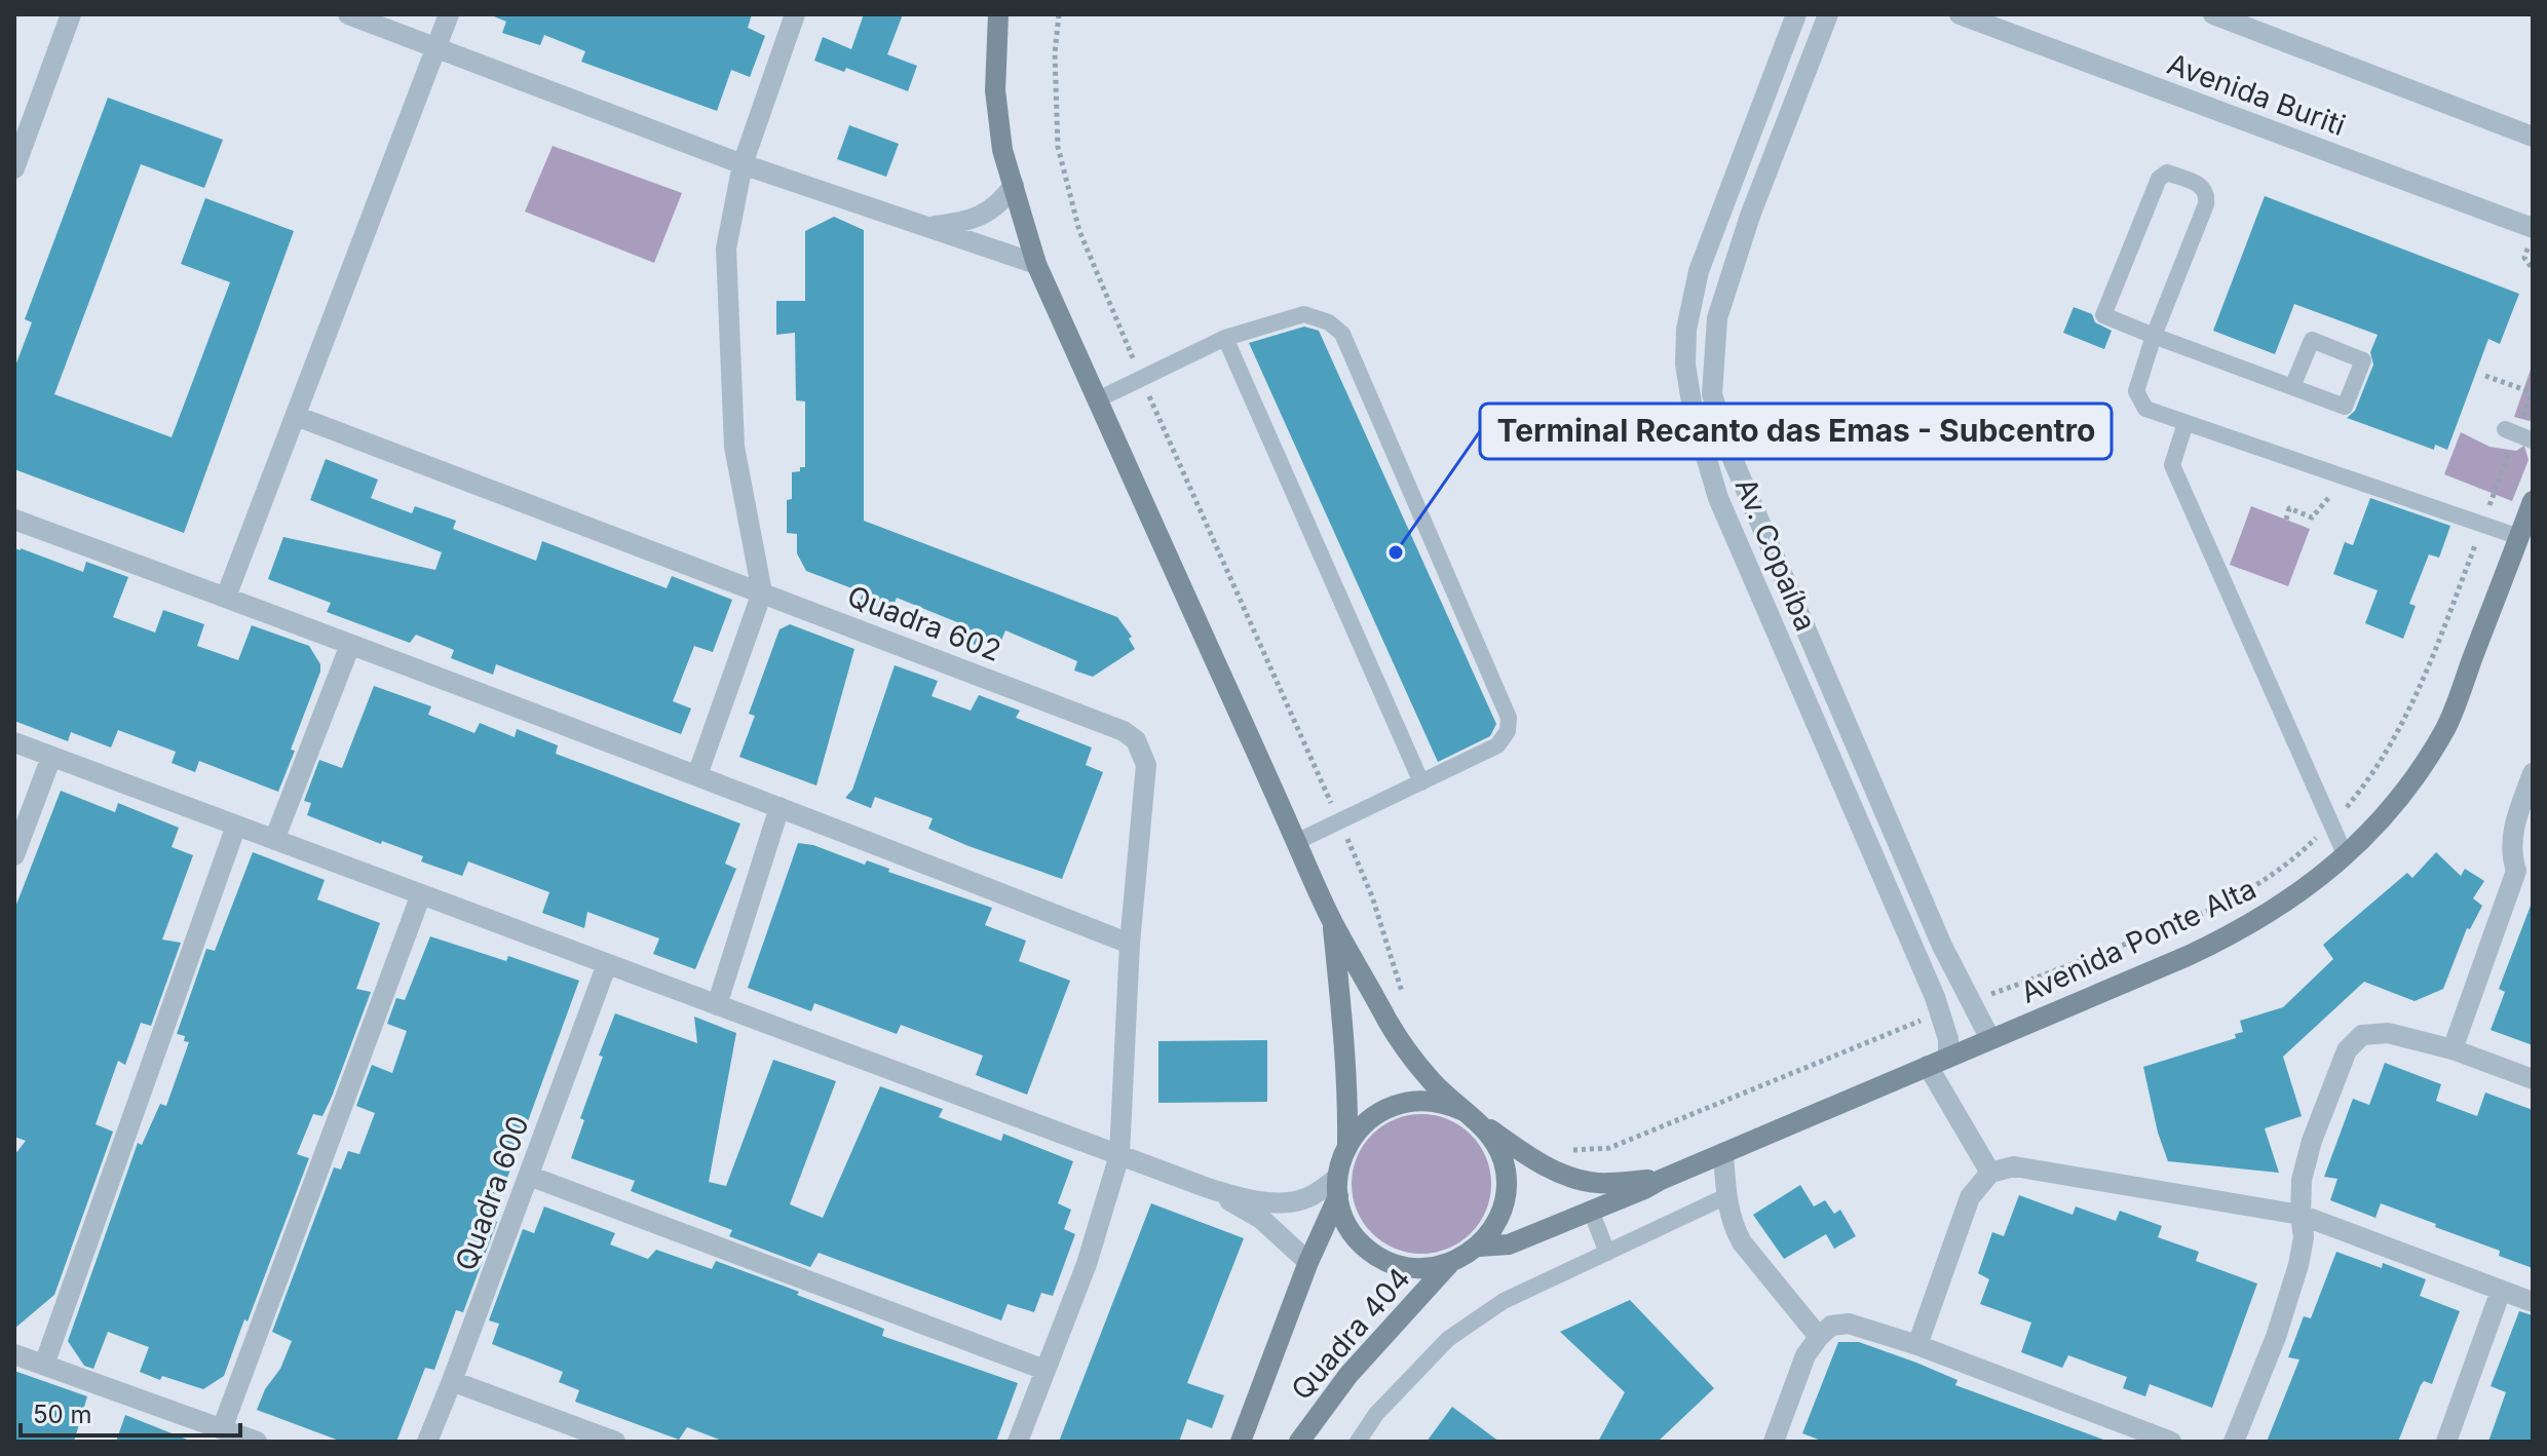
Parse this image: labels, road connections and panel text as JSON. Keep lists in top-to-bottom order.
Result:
{
  "streets": {
    "main road": ["Avenida Ponte Alta", "Quadra 404"],
    "street": [
      "Avenida Buriti",
      "Av. Copaíba",
      "Quadra 602",
      "Quadra 600"
    ]
  },
  "crossings": [
    ["Av. Copaíba", "Avenida Ponte Alta"],
    ["Avenida Ponte Alta", "Quadra 404"]
  ],
  "places": ["Terminal Recanto das Emas - Subcentro"],
  "scale_bar": "50 m"
}
